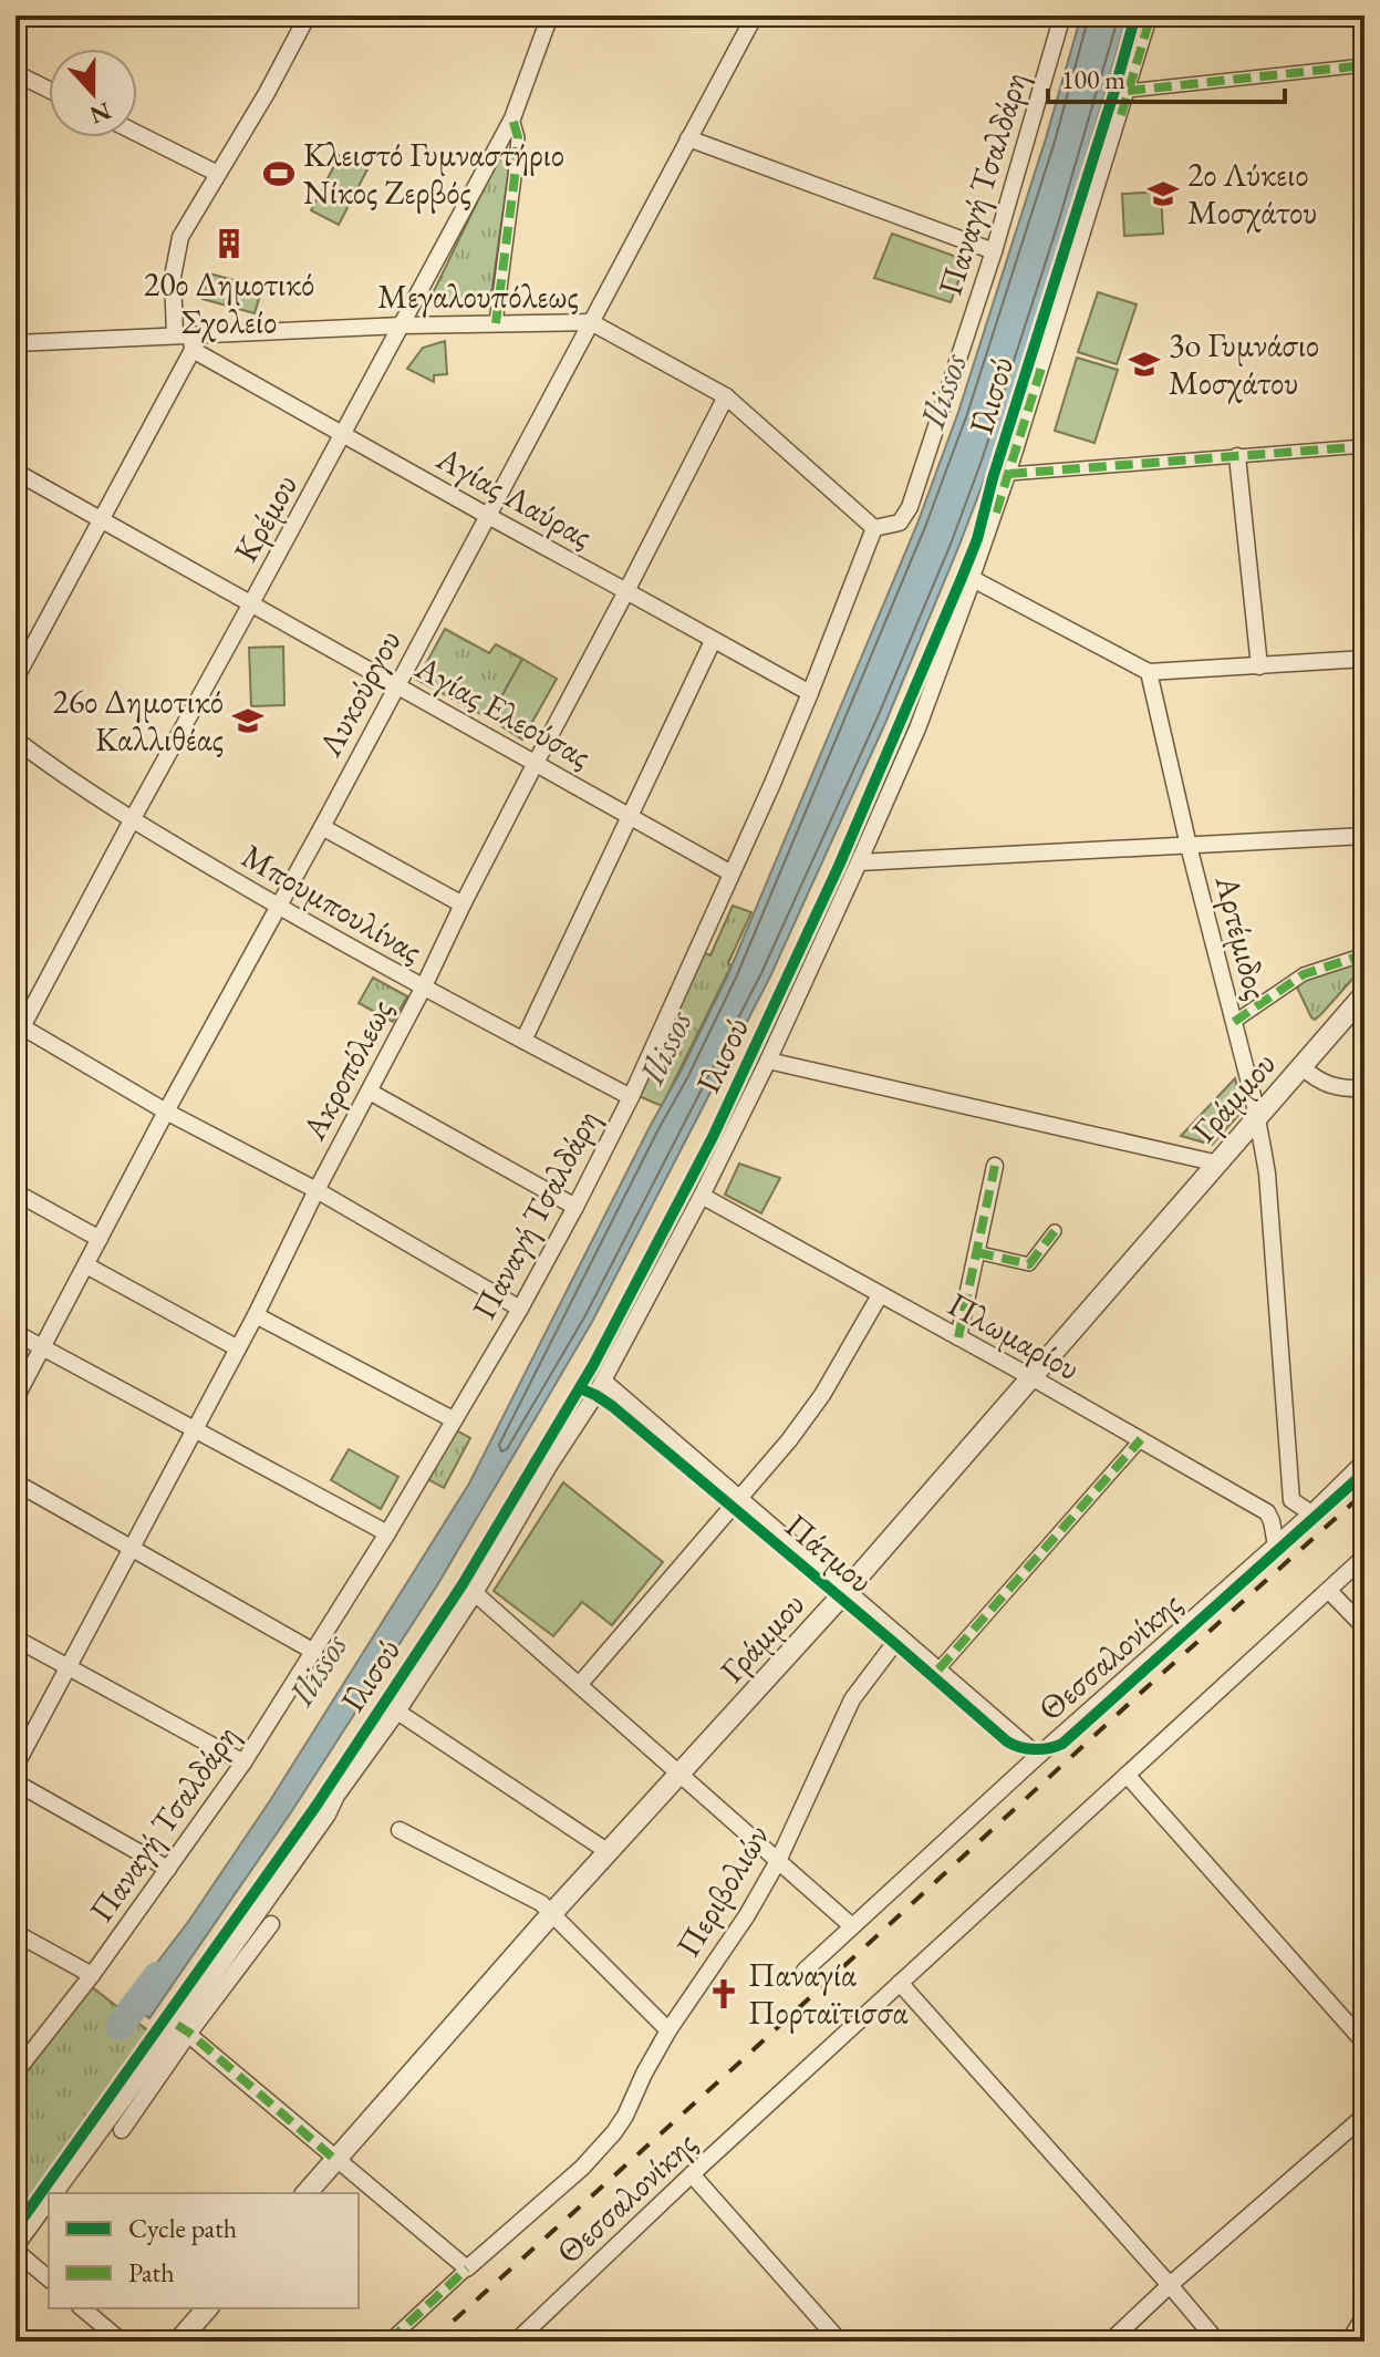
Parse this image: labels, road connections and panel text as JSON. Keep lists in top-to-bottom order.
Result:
{
  "streets": {
    "street": [
      "Παναγή Τσαλδάρη",
      "Μεγαλουπόλεως",
      "Ιλισού",
      "Αγίας Λαύρας",
      "Κρέμου",
      "Λυκούργου",
      "Αγίας Ελεούσας",
      "Μπουμπουλίνας",
      "Αρτέμιδος",
      "Ακροπόλεως",
      "Γράμμου",
      "Πλωμαρίου",
      "Πάτμου",
      "Θεσσαλονίκης",
      "Περιβολιών"
    ]
  },
  "crossings": [
    ["Παναγή Τσαλδάρη", "Μεγαλουπόλεως"],
    ["Παναγή Τσαλδάρη", "Αγίας Λαύρας"],
    ["Παναγή Τσαλδάρη", "Αγίας Ελεούσας"],
    ["Παναγή Τσαλδάρη", "Μπουμπουλίνας"],
    ["Μεγαλουπόλεως", "Αγίας Λαύρας"],
    ["Μεγαλουπόλεως", "Κρέμου"],
    ["Μεγαλουπόλεως", "Λυκούργου"],
    ["Μεγαλουπόλεως", "Ακροπόλεως"],
    ["Ιλισού", "Πλωμαρίου"],
    ["Ιλισού", "Πάτμου"],
    ["Αγίας Λαύρας", "Κρέμου"],
    ["Αγίας Λαύρας", "Λυκούργου"],
    ["Αγίας Λαύρας", "Ακροπόλεως"],
    ["Κρέμου", "Αγίας Ελεούσας"],
    ["Κρέμου", "Μπουμπουλίνας"],
    ["Λυκούργου", "Αγίας Ελεούσας"],
    ["Λυκούργου", "Μπουμπουλίνας"],
    ["Αγίας Ελεούσας", "Ακροπόλεως"],
    ["Μπουμπουλίνας", "Ακροπόλεως"],
    ["Αρτέμιδος", "Γράμμου"],
    ["Αρτέμιδος", "Θεσσαλονίκης"],
    ["Γράμμου", "Πλωμαρίου"],
    ["Γράμμου", "Πάτμου"],
    ["Πλωμαρίου", "Θεσσαλονίκης"],
    ["Πάτμου", "Θεσσαλονίκης"],
    ["Πάτμου", "Περιβολιών"],
    ["Θεσσαλονίκης", "Περιβολιών"]
  ],
  "water": ["Ilissos"],
  "places": {
    "sports": ["Κλειστό Γυμναστήριο Νίκος Ζερβός"],
    "school or university": ["2ο Λύκειο Μοσχάτου", "3o Γυμνάσιο Μοσχάτου", "26ο Δημοτικό Καλλιθέας"],
    "building": ["20ο Δημοτικό Σχολείο"],
    "church": ["Παναγία Πορταϊτισσα"]
  },
  "legend": ["Cycle path", "Path"],
  "scale_bar": "100 m",
  "north": "bottom"
}
